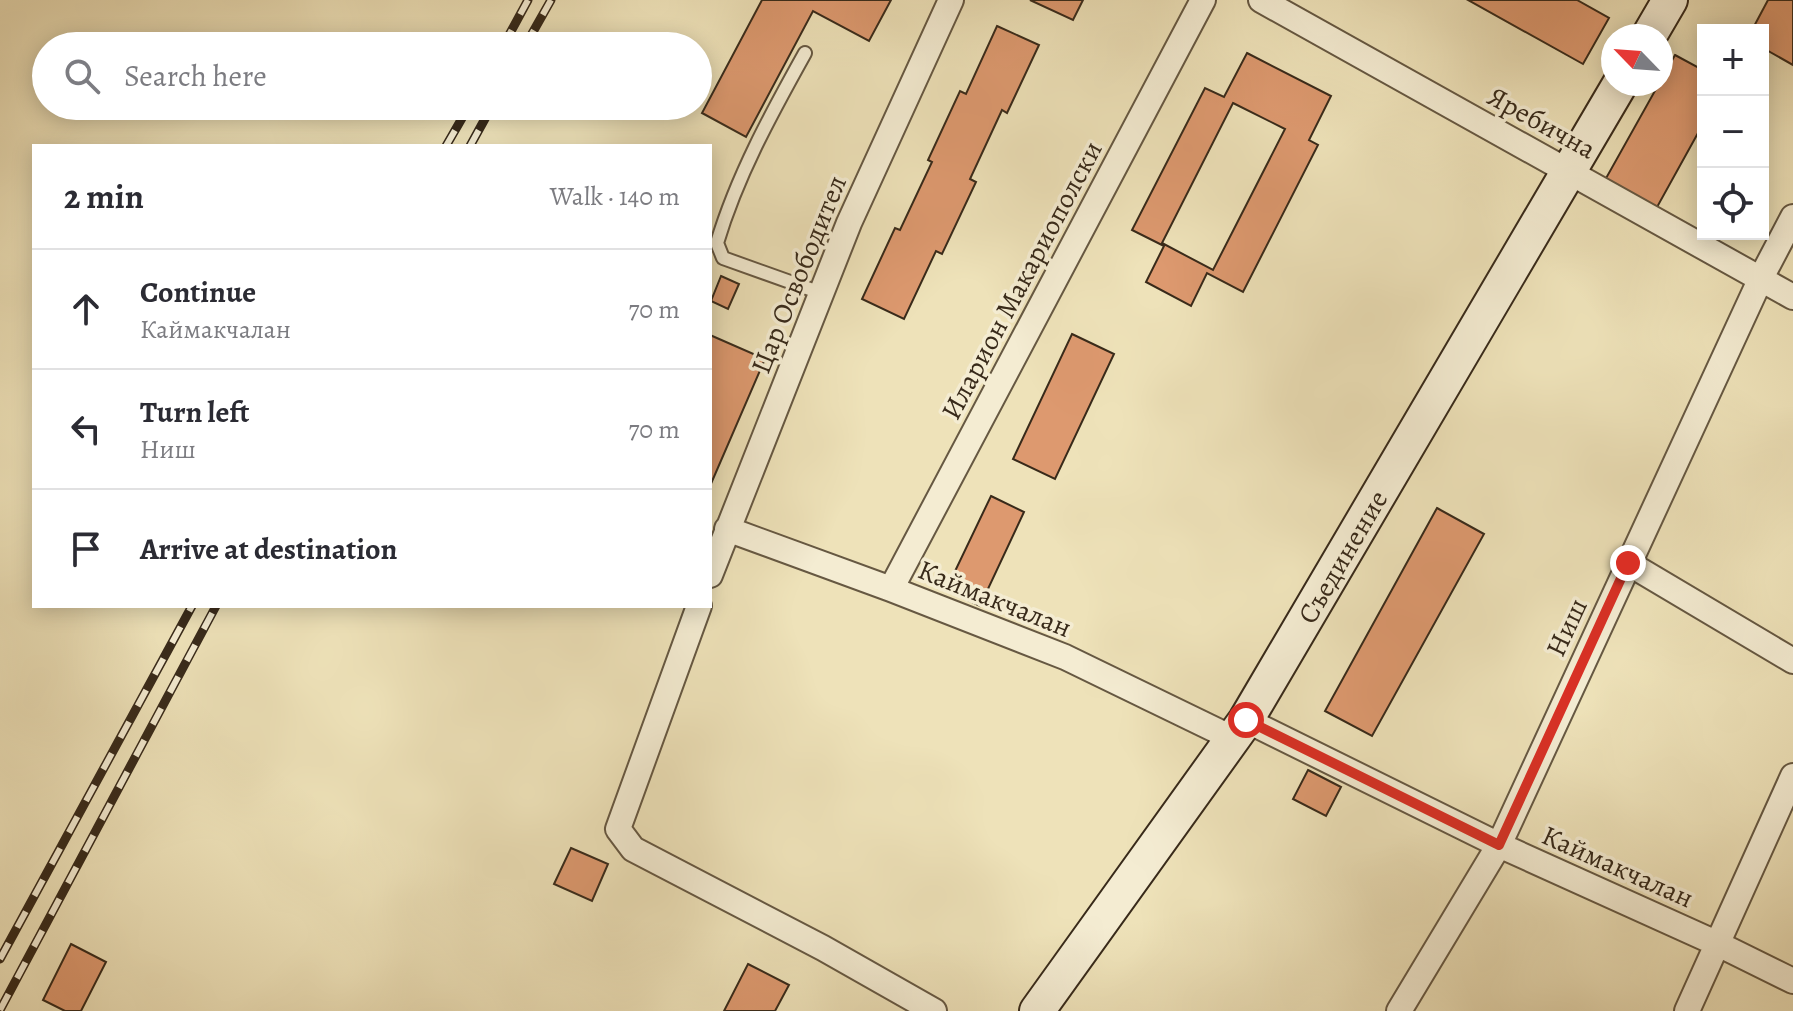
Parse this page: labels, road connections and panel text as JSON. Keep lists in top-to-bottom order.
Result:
{
  "streets": {
    "main road": ["Съединение"],
    "street": [
      "Яребична",
      "Цар Освободител",
      "Иларион Макариополски",
      "Каймакчалан",
      "Ниш"
    ]
  },
  "crossings": [
    ["Яребична", "Съединение"],
    ["Яребична", "Ниш"],
    ["Цар Освободител", "Каймакчалан"],
    ["Иларион Макариополски", "Каймакчалан"],
    ["Съединение", "Каймакчалан"],
    ["Каймакчалан", "Ниш"]
  ],
  "north": "top left",
  "page": {
    "map_buttons": ["+", "−"],
    "search": "Search here",
    "heading": ["2 min", "Walk · 140 m"],
    "list": [
      ["Continue", "Каймакчалан", "70 m"],
      ["Turn left", "Ниш", "70 m"],
      "Arrive at destination"
    ]
  }
}
